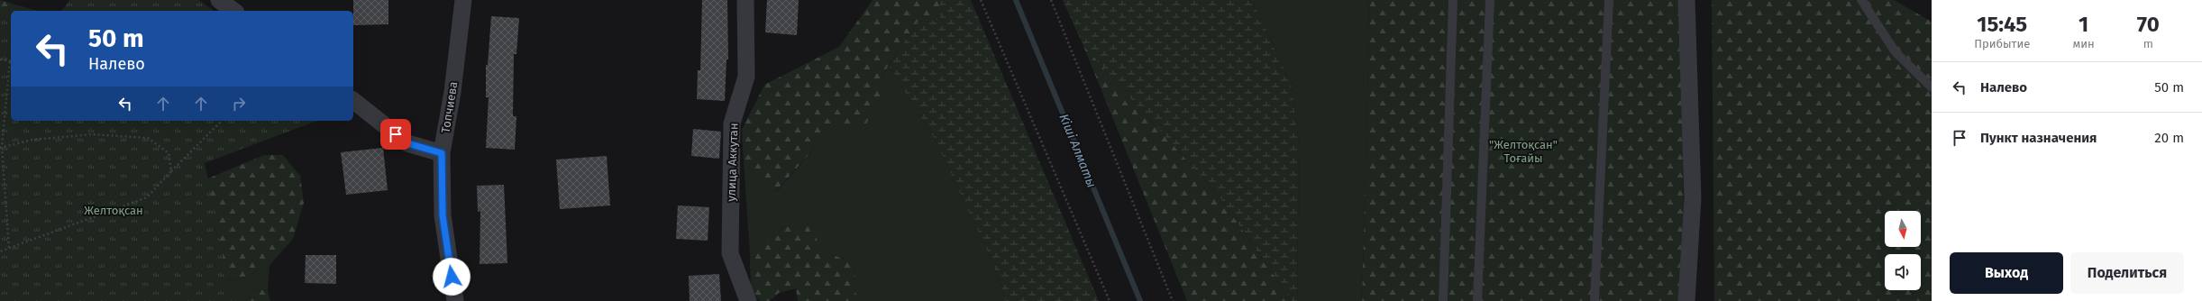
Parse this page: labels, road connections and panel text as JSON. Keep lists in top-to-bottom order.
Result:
{
  "streets": {
    "street": ["Топчиева", "улица Аккутан"]
  },
  "water": ["Кіші Алматы"],
  "parks": ["\"Желтоқсан\" Тоғайы", "Желтоқсан"],
  "north": "bottom",
  "page": {
    "eta": [
      "15:45",
      "Прибытие",
      "1",
      "мин",
      "70",
      "m"
    ],
    "turn": ["50 m", "Налево"],
    "list": [
      {
        "name": "Налево",
        "value": "50 m"
      },
      {
        "name": "Пункт назначения",
        "value": "20 m"
      }
    ],
    "buttons": ["Выход", "Поделиться"]
  }
}
